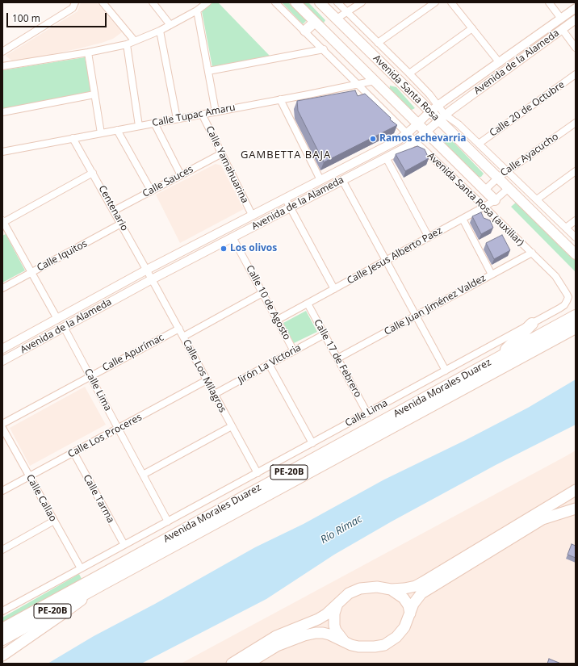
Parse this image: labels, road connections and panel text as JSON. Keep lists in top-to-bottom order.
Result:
{
  "streets": {
    "highway": ["Avenida Morales Duarez", "PE-20B"],
    "main road": ["Avenida Santa Rosa"],
    "street": [
      "Avenida de la Alameda",
      "Calle 20 de Octubre",
      "Calle Tupac Amaru",
      "Calle Ayacucho",
      "Calle Yamahuarina",
      "Calle Sauces",
      "Avenida Santa Rosa (auxiliar)",
      "Centenario",
      "Calle Iquitos",
      "Calle Jesus Alberto Paez",
      "Calle 10 de Agosto",
      "Calle Juan Jiménez Valdez",
      "Calle Apurímac",
      "Calle 17 de Febrero",
      "Jirón La Victoria",
      "Calle Los Milagros",
      "Calle Lima",
      "Calle Los Proceres",
      "Calle Callao",
      "Calle Tarma"
    ]
  },
  "crossings": [
    ["Avenida de la Alameda", "Avenida Santa Rosa"],
    ["Avenida de la Alameda", "Calle Yamahuarina"],
    ["Avenida de la Alameda", "Avenida Santa Rosa (auxiliar)"],
    ["Avenida de la Alameda", "Centenario"],
    ["Avenida de la Alameda", "Calle 10 de Agosto"],
    ["Avenida de la Alameda", "Calle Los Milagros"],
    ["Avenida de la Alameda", "Calle Lima"],
    ["Avenida Santa Rosa", "Calle Tupac Amaru"],
    ["Avenida Santa Rosa", "Calle Ayacucho"],
    ["Avenida Santa Rosa", "Calle Jesus Alberto Paez"],
    ["Calle Tupac Amaru", "Calle Yamahuarina"],
    ["Calle Tupac Amaru", "Avenida Santa Rosa (auxiliar)"],
    ["Calle Tupac Amaru", "Centenario"],
    ["Calle Yamahuarina", "Calle Sauces"],
    ["Calle Sauces", "Centenario"],
    ["Avenida Santa Rosa (auxiliar)", "Calle Jesus Alberto Paez"],
    ["Avenida Santa Rosa (auxiliar)", "Calle Juan Jiménez Valdez"],
    ["Avenida Santa Rosa (auxiliar)", "Calle Lima"],
    ["Centenario", "Calle Iquitos"],
    ["Centenario", "Calle Los Milagros"],
    ["Calle Jesus Alberto Paez", "Calle 10 de Agosto"],
    ["Calle Jesus Alberto Paez", "Calle 17 de Febrero"],
    ["Calle 10 de Agosto", "Jirón La Victoria"],
    ["Calle Juan Jiménez Valdez", "Calle 17 de Febrero"],
    ["Calle Apurímac", "Calle Los Milagros"],
    ["Calle Apurímac", "Calle Lima"],
    ["Calle 17 de Febrero", "Jirón La Victoria"],
    ["Calle 17 de Febrero", "Calle Lima"],
    ["Jirón La Victoria", "Calle Los Milagros"],
    ["Calle Los Milagros", "Calle Lima"],
    ["Calle Los Milagros", "Calle Los Proceres"],
    ["Calle Lima", "Calle Los Proceres"],
    ["Calle Lima", "Calle Callao"],
    ["Calle Lima", "Calle Tarma"],
    ["Calle Los Proceres", "Calle Callao"],
    ["Calle Los Proceres", "Calle Tarma"]
  ],
  "districts": ["GAMBETTA BAJA"],
  "water": ["Río Rímac"],
  "places": ["Ramos echevarria", "Los olivos"],
  "scale_bar": "100 m"
}
